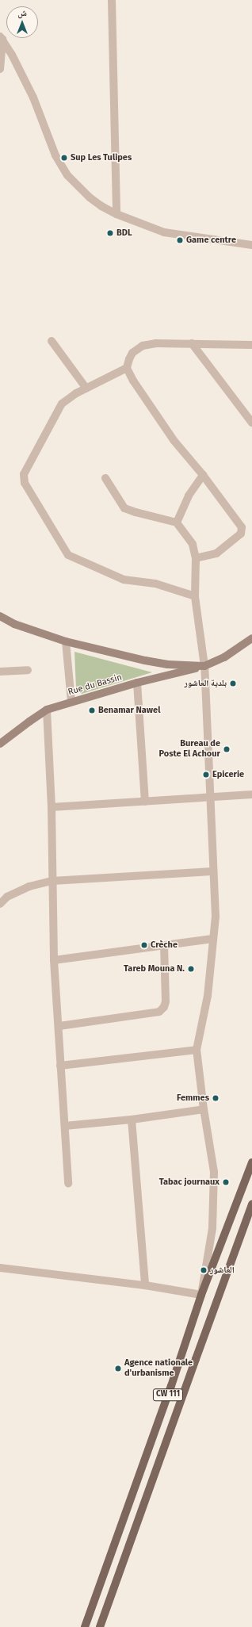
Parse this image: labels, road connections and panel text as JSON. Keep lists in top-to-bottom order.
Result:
{
  "streets": {
    "main road": ["Rue du Bassin", "CW 111"]
  },
  "places": [
    "Sup Les Tulipes",
    "BDL",
    "Game centre",
    "بلدية العاشور",
    "Benamar Nawel",
    "Bureau de Poste El Achour",
    "Epicerie",
    "Crèche",
    "Tareb Mouna N.",
    "Femmes",
    "Tabac journaux",
    "العاشور",
    "Agence nationale d'urbanisme"
  ],
  "north": "top"
}
